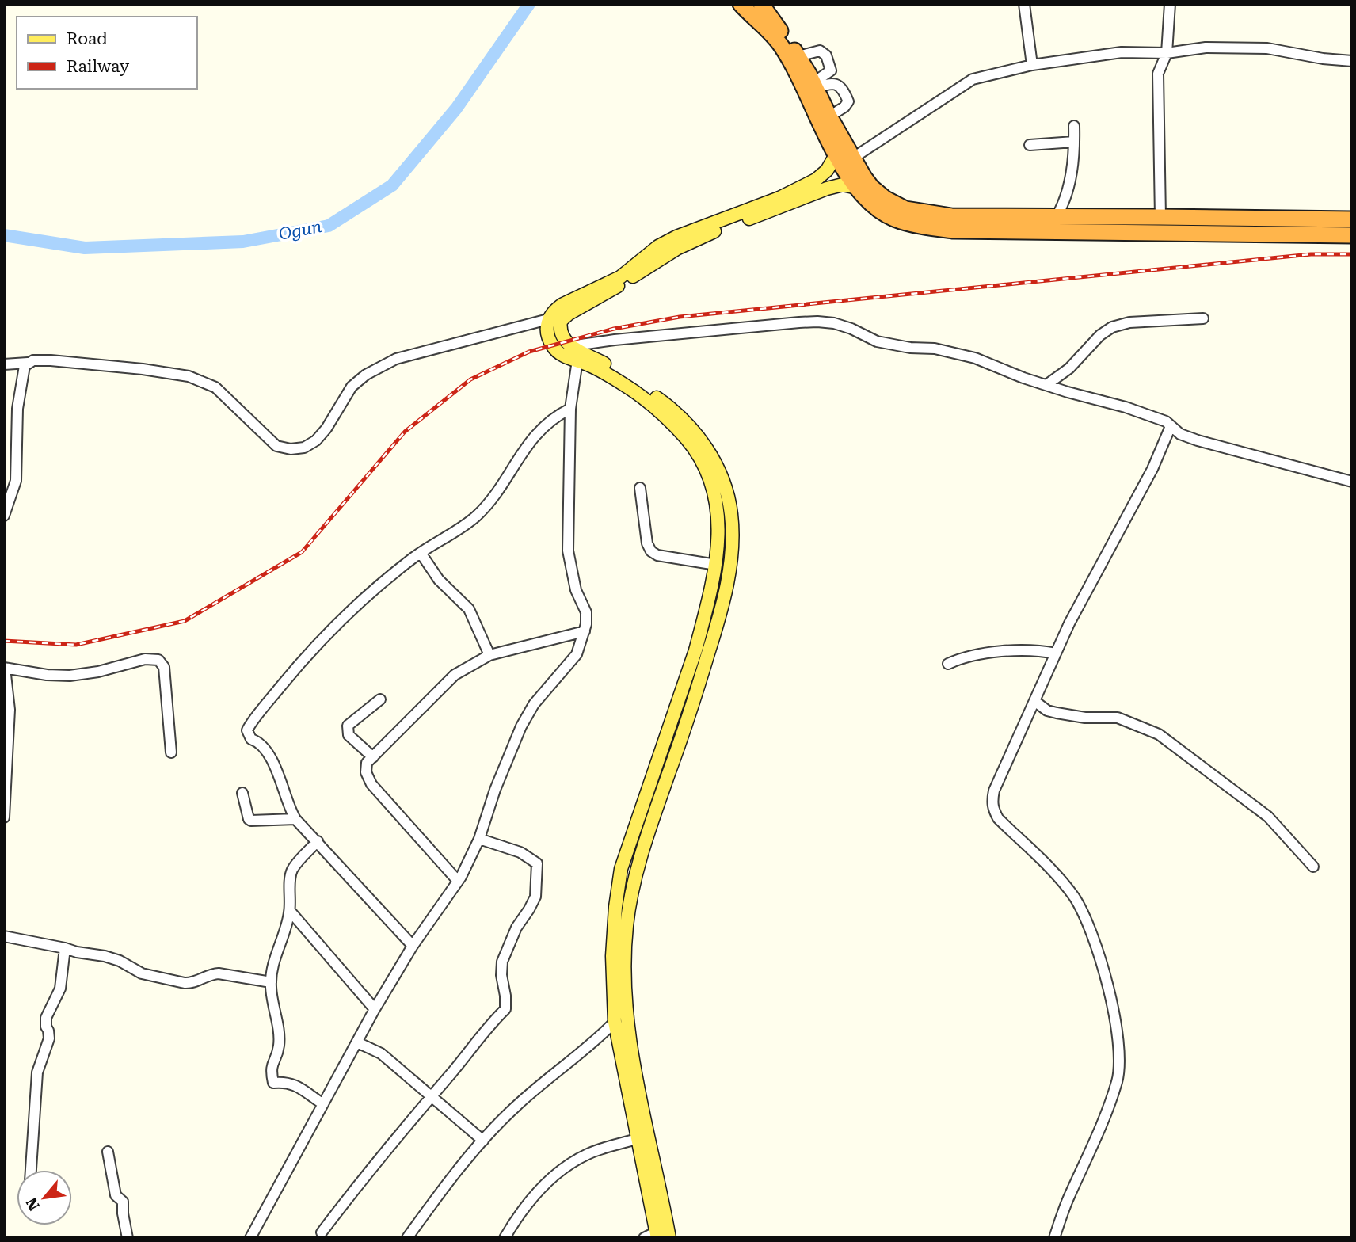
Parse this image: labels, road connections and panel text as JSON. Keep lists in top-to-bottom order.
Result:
{
  "water": ["Ogun"],
  "legend": ["Road", "Railway"],
  "north": "bottom left"
}
